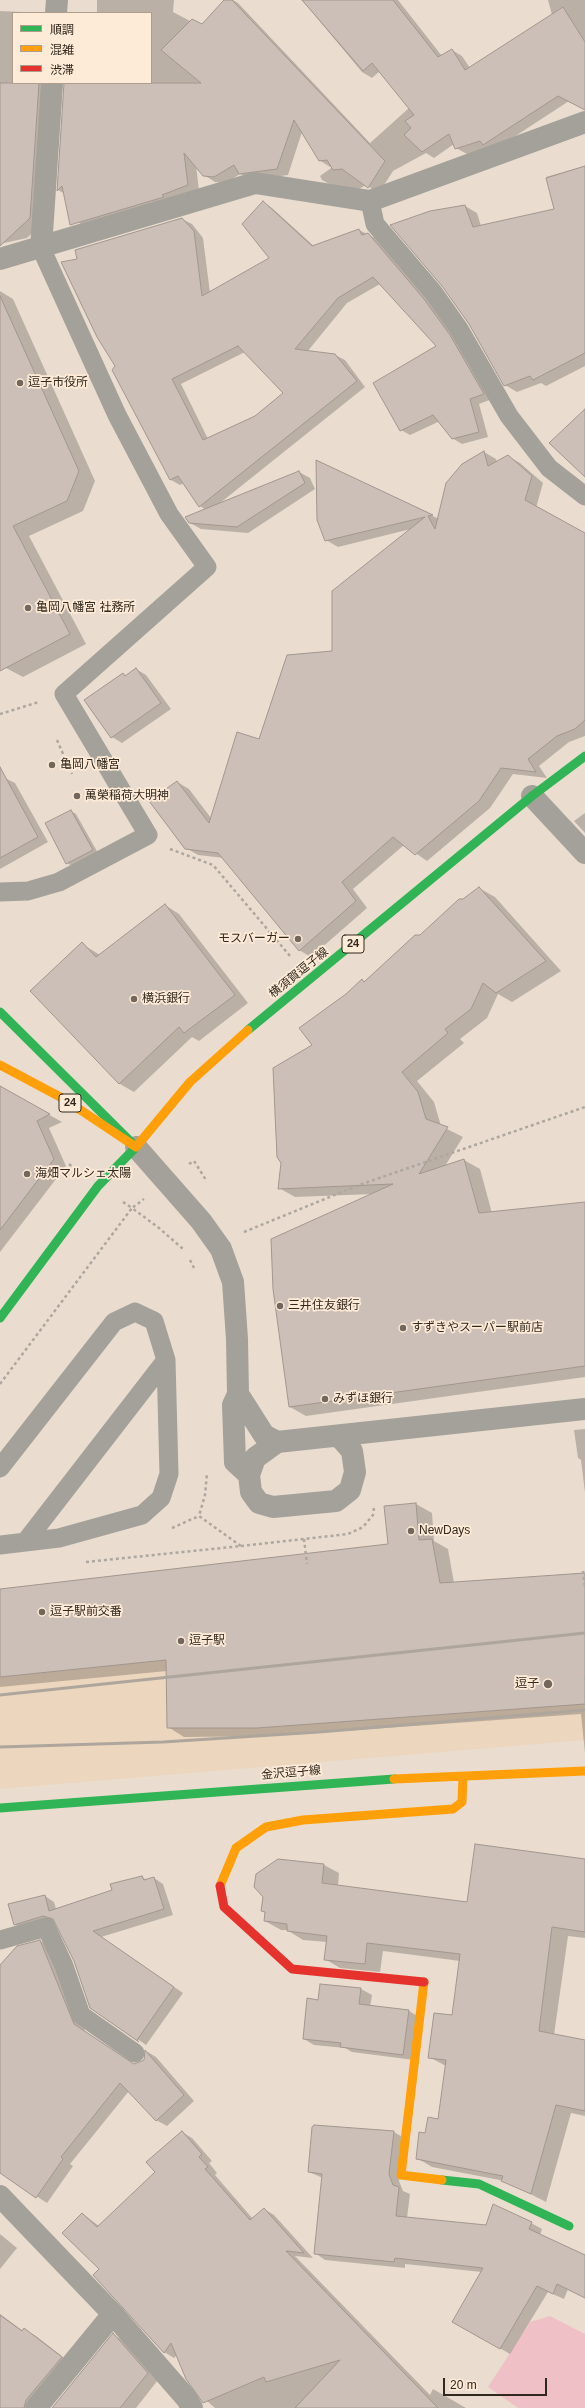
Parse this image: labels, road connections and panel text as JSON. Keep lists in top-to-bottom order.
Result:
{
  "streets": {
    "main road": ["24", "横須賀逗子線", "金沢逗子線"]
  },
  "crossings": [
    ["24", "横須賀逗子線"]
  ],
  "places": [
    "逗子市役所",
    "亀岡八幡宮 社務所",
    "亀岡八幡宮",
    "萬榮稲荷大明神",
    "モスバーガー",
    "横浜銀行",
    "海畑マルシェ太陽",
    "三井住友銀行",
    "すずきやスーパー駅前店",
    "みずほ銀行",
    "NewDays",
    "逗子駅前交番",
    "逗子駅",
    "逗子"
  ],
  "legend": ["順調", "混雑", "渋滞"],
  "scale_bar": "20 m"
}
